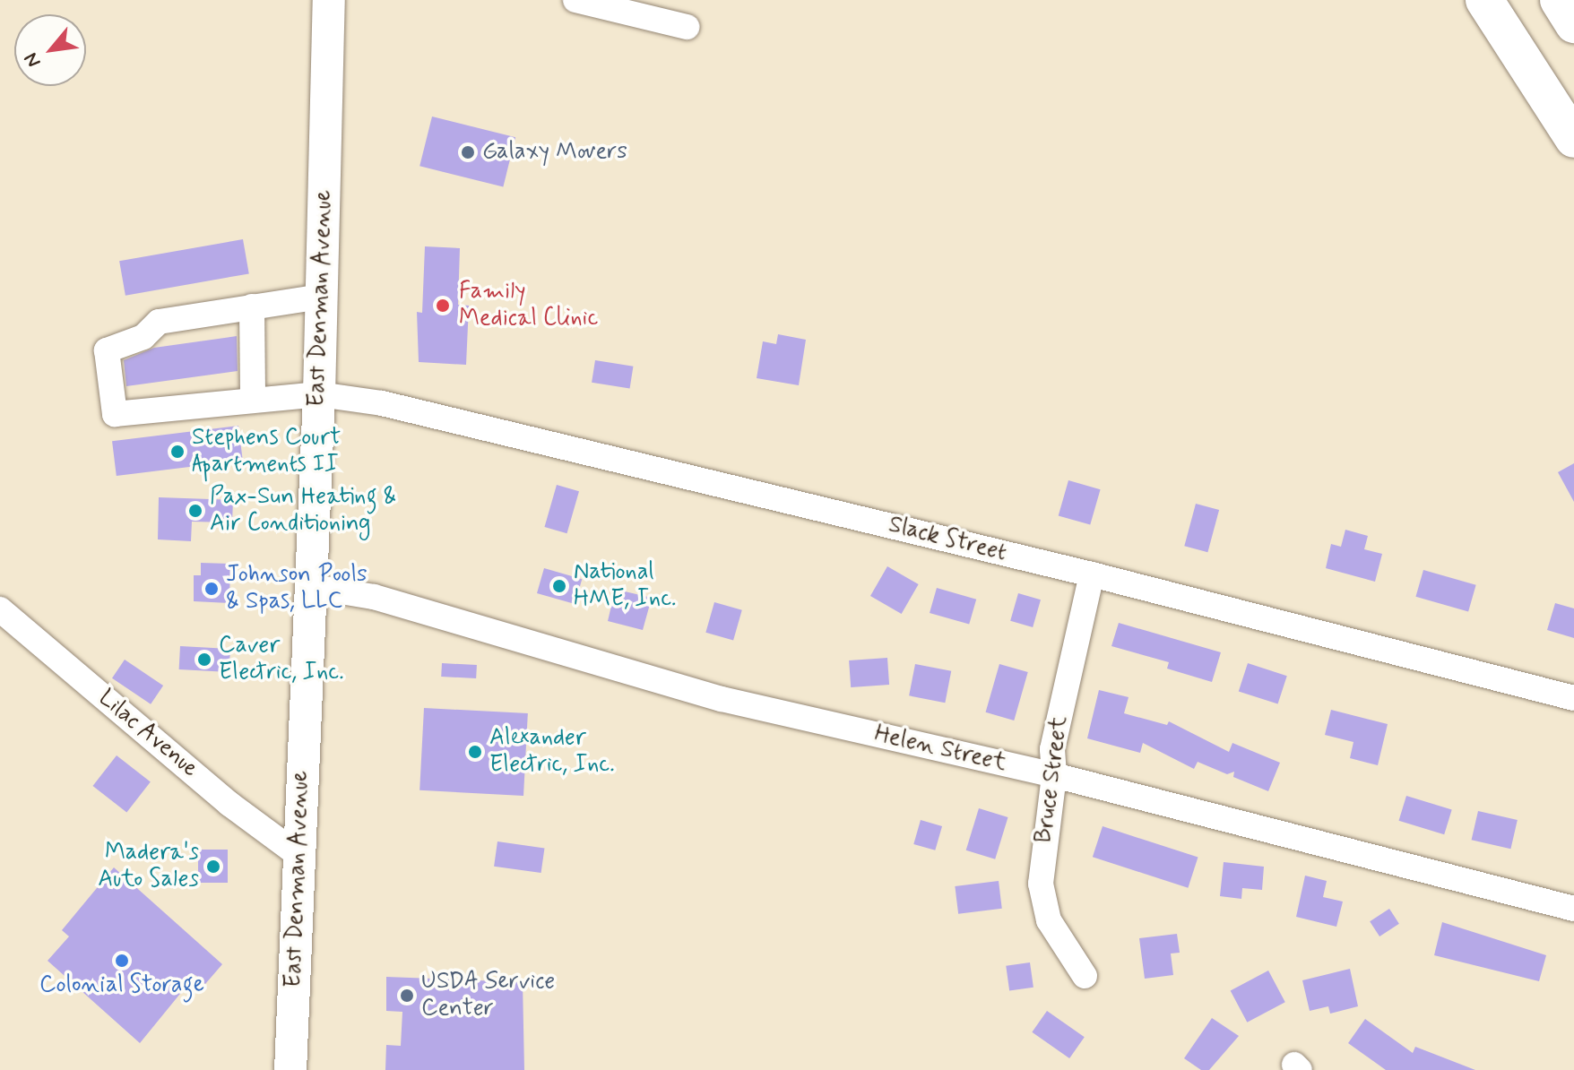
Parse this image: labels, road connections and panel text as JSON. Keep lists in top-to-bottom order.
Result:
{
  "streets": {
    "main road": ["East Denman Avenue"],
    "street": [
      "Slack Street",
      "Lilac Avenue",
      "Helen Street",
      "Bruce Street"
    ]
  },
  "crossings": [
    ["East Denman Avenue", "Slack Street"],
    ["East Denman Avenue", "Lilac Avenue"],
    ["East Denman Avenue", "Helen Street"],
    ["Slack Street", "Bruce Street"],
    ["Helen Street", "Bruce Street"]
  ],
  "places": [
    "Galaxy Movers",
    "Family Medical Clinic",
    "Stephens Court Apartments II",
    "Pax-Sun Heating & Air Conditioning",
    "National HME, Inc.",
    "Johnson Pools & Spas, LLC",
    "Caver Electric, Inc.",
    "Alexander Electric, Inc.",
    "Madera's Auto Sales",
    "Colonial Storage",
    "USDA Service Center"
  ],
  "north": "bottom left"
}
